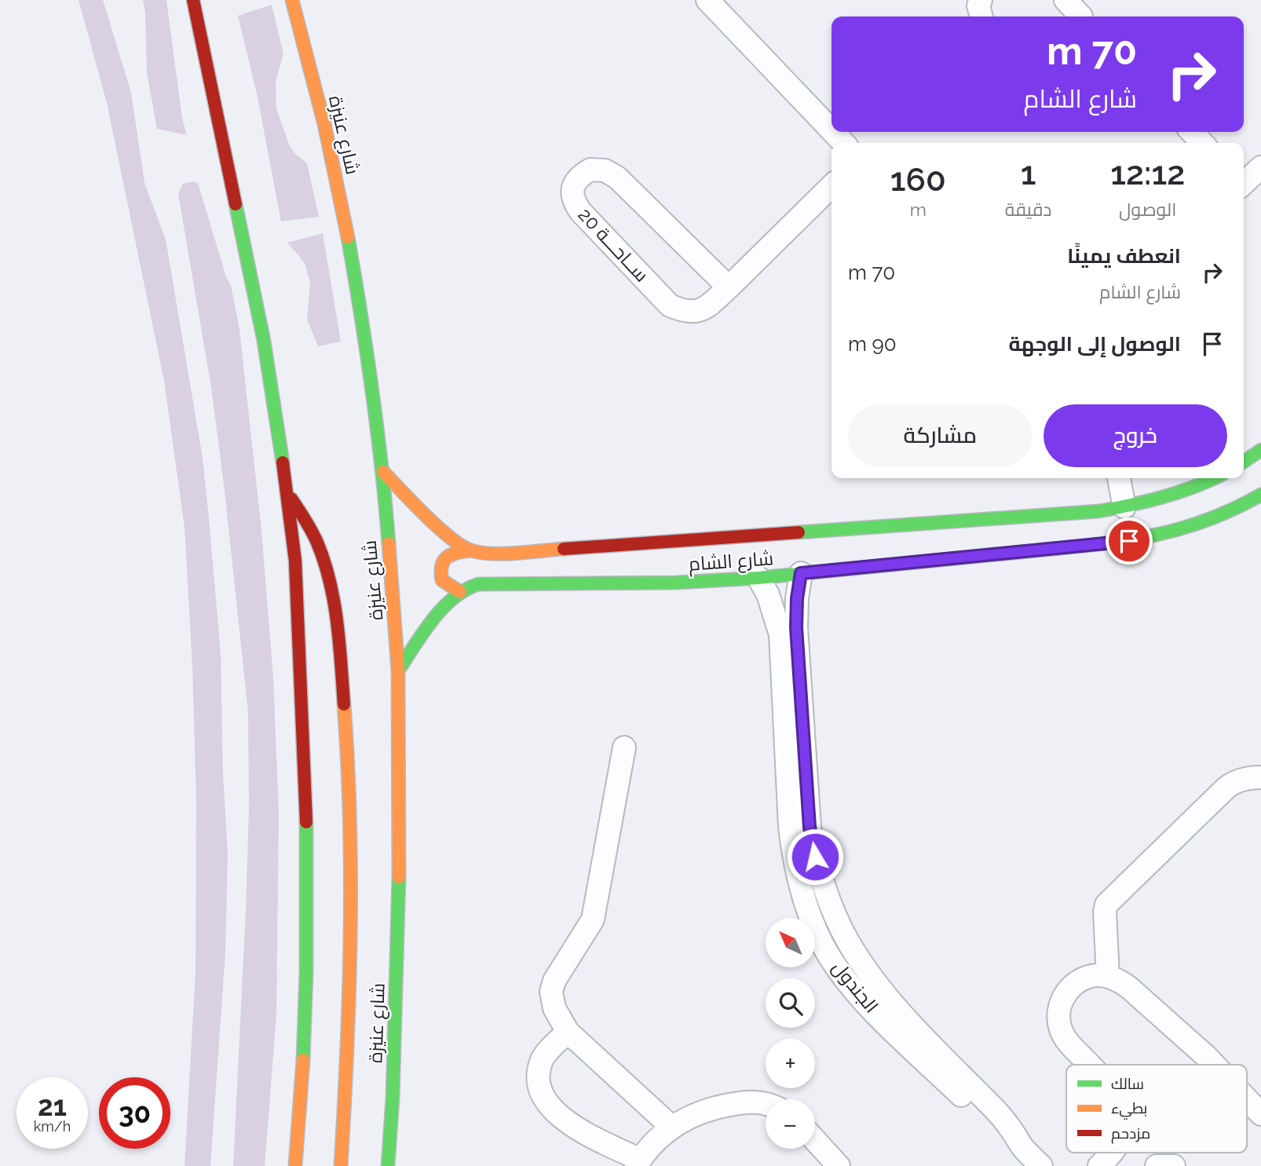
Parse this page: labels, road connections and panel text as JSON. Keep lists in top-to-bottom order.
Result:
{
  "streets": {
    "main road": ["شارع عنيزة", "شارع الشام"],
    "street": ["ســاحـــة 20", "الجندول"]
  },
  "crossings": [
    ["شارع عنيزة", "شارع الشام"],
    ["شارع الشام", "الجندول"]
  ],
  "legend": ["سالك", "بطيء", "مزدحم"],
  "north": "top left",
  "page": {
    "turn": ["70 m", "شارع الشام"],
    "eta": [
      "12:12",
      "الوصول",
      "1",
      "دقيقة",
      "160",
      "m"
    ],
    "list": [
      {
        "name": "انعطف يمينًا",
        "note": "شارع الشام",
        "value": "70 m"
      },
      {
        "name": "الوصول إلى الوجهة",
        "value": "90 m"
      }
    ],
    "buttons": ["خروج", "مشاركة"],
    "map_buttons": ["+", "−"],
    "speed": "21 km/h",
    "limit": "30"
  }
}
